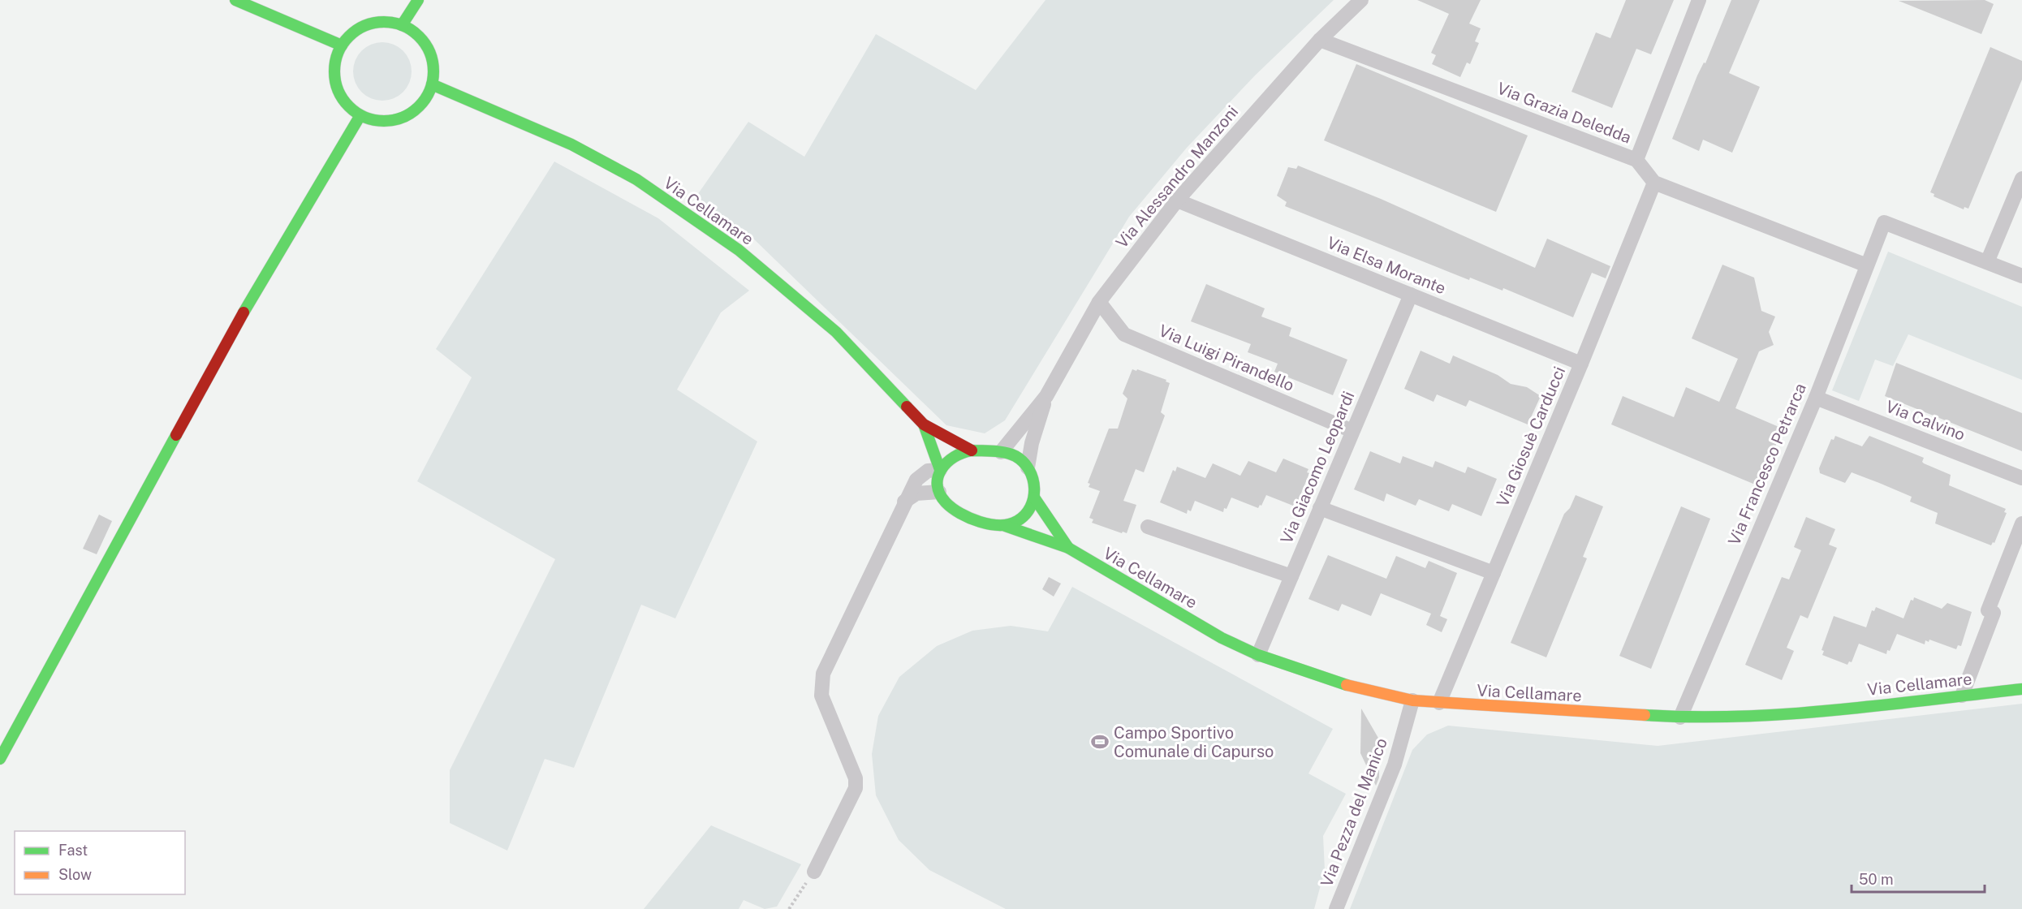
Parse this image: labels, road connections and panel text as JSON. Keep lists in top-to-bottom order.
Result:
{
  "streets": {
    "street": [
      "Via Grazia Deledda",
      "Via Alessandro Manzoni",
      "Via Cellamare",
      "Via Elsa Morante",
      "Via Luigi Pirandello",
      "Via Calvino",
      "Via Giosuè Carducci",
      "Via Francesco Petrarca",
      "Via Giacomo Leopardi",
      "Via Pezza del Manico"
    ]
  },
  "crossings": [
    ["Via Grazia Deledda", "Via Alessandro Manzoni"],
    ["Via Grazia Deledda", "Via Giosuè Carducci"],
    ["Via Alessandro Manzoni", "Via Cellamare"],
    ["Via Alessandro Manzoni", "Via Elsa Morante"],
    ["Via Alessandro Manzoni", "Via Luigi Pirandello"],
    ["Via Cellamare", "Via Giosuè Carducci"],
    ["Via Cellamare", "Via Francesco Petrarca"],
    ["Via Cellamare", "Via Giacomo Leopardi"],
    ["Via Cellamare", "Via Pezza del Manico"],
    ["Via Elsa Morante", "Via Giosuè Carducci"],
    ["Via Elsa Morante", "Via Giacomo Leopardi"],
    ["Via Luigi Pirandello", "Via Giacomo Leopardi"],
    ["Via Calvino", "Via Francesco Petrarca"]
  ],
  "places": {
    "sports": ["Campo Sportivo Comunale di Capurso"]
  },
  "legend": ["Fast", "Slow"],
  "scale_bar": "50 m"
}
